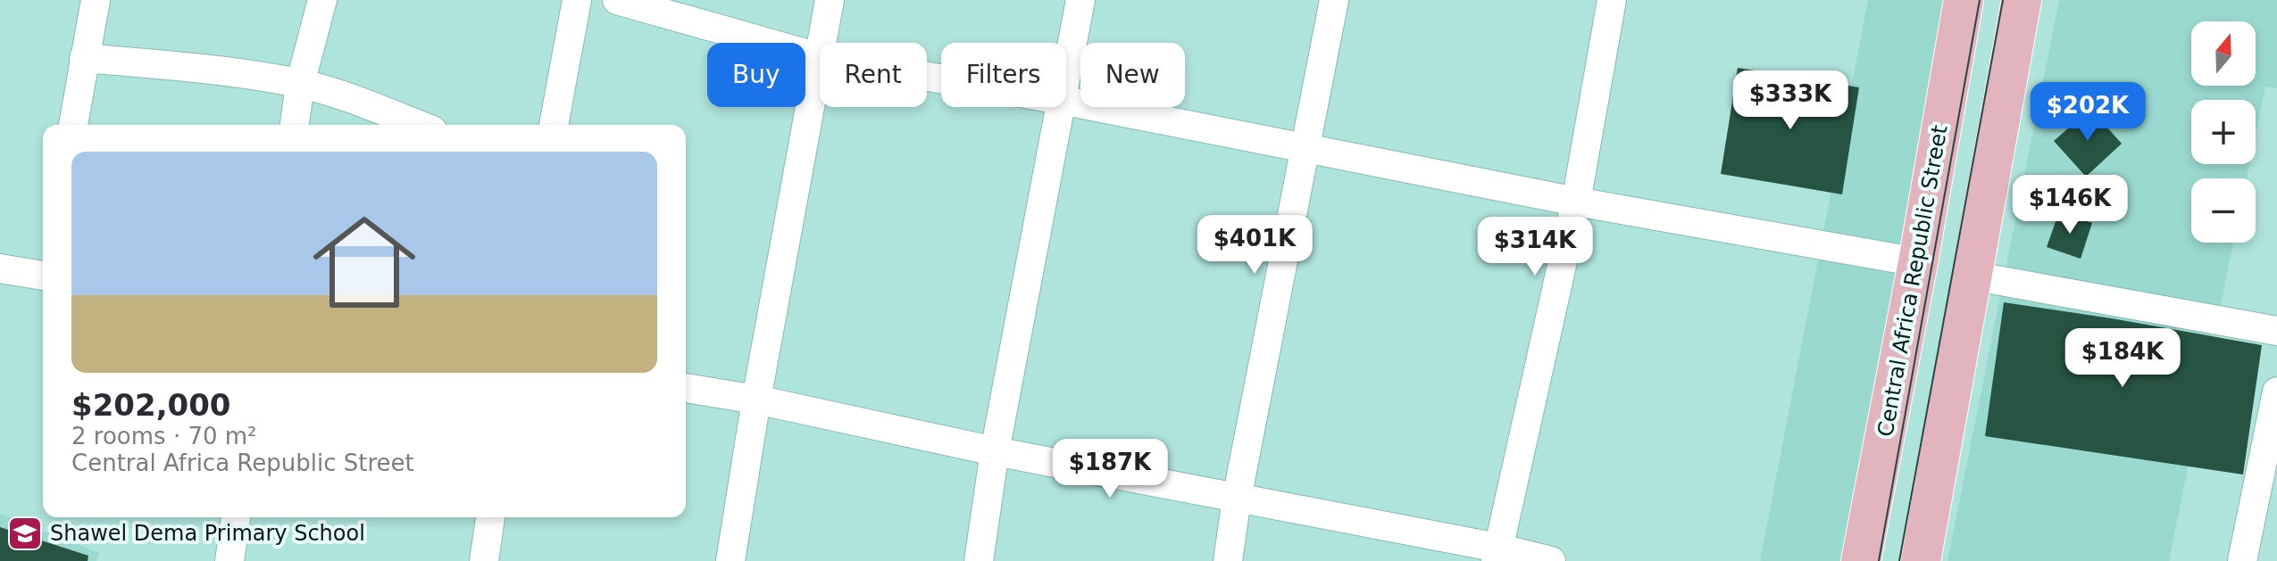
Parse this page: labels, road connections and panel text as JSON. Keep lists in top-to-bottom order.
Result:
{
  "streets": {
    "main road": ["Central Africa Republic Street"]
  },
  "places": {
    "school or university": ["Shawel Dema Primary School"]
  },
  "north": "top",
  "page": {
    "map_buttons": ["+", "−"],
    "chip": [
      "Buy",
      "Rent",
      "Filters",
      "New"
    ],
    "price": [
      "$333K",
      "$202K",
      "$146K",
      "$401K",
      "$314K",
      "$184K",
      "$187K"
    ],
    "list": [
      {
        "name": "$202,000",
        "note": "2 rooms · 70 m² · Central Africa Republic Street"
      }
    ]
  }
}
